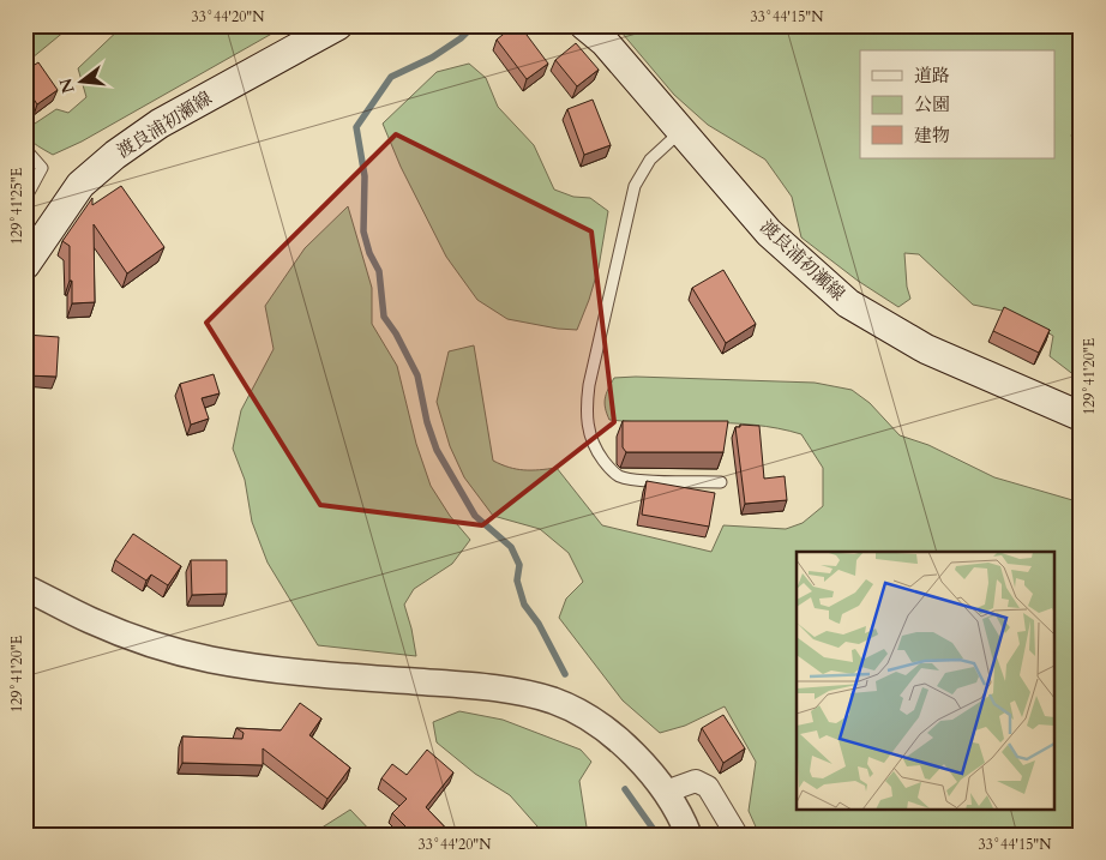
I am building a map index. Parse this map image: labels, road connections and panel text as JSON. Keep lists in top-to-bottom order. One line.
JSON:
{"streets":{"main road":["渡良浦初瀬線"]},"legend":["道路","公園","建物"],"north":"left","coordinates":["33°44'20\"N","33°44'15\"N","129°41'25\"E","129°41'20\"E"]}
